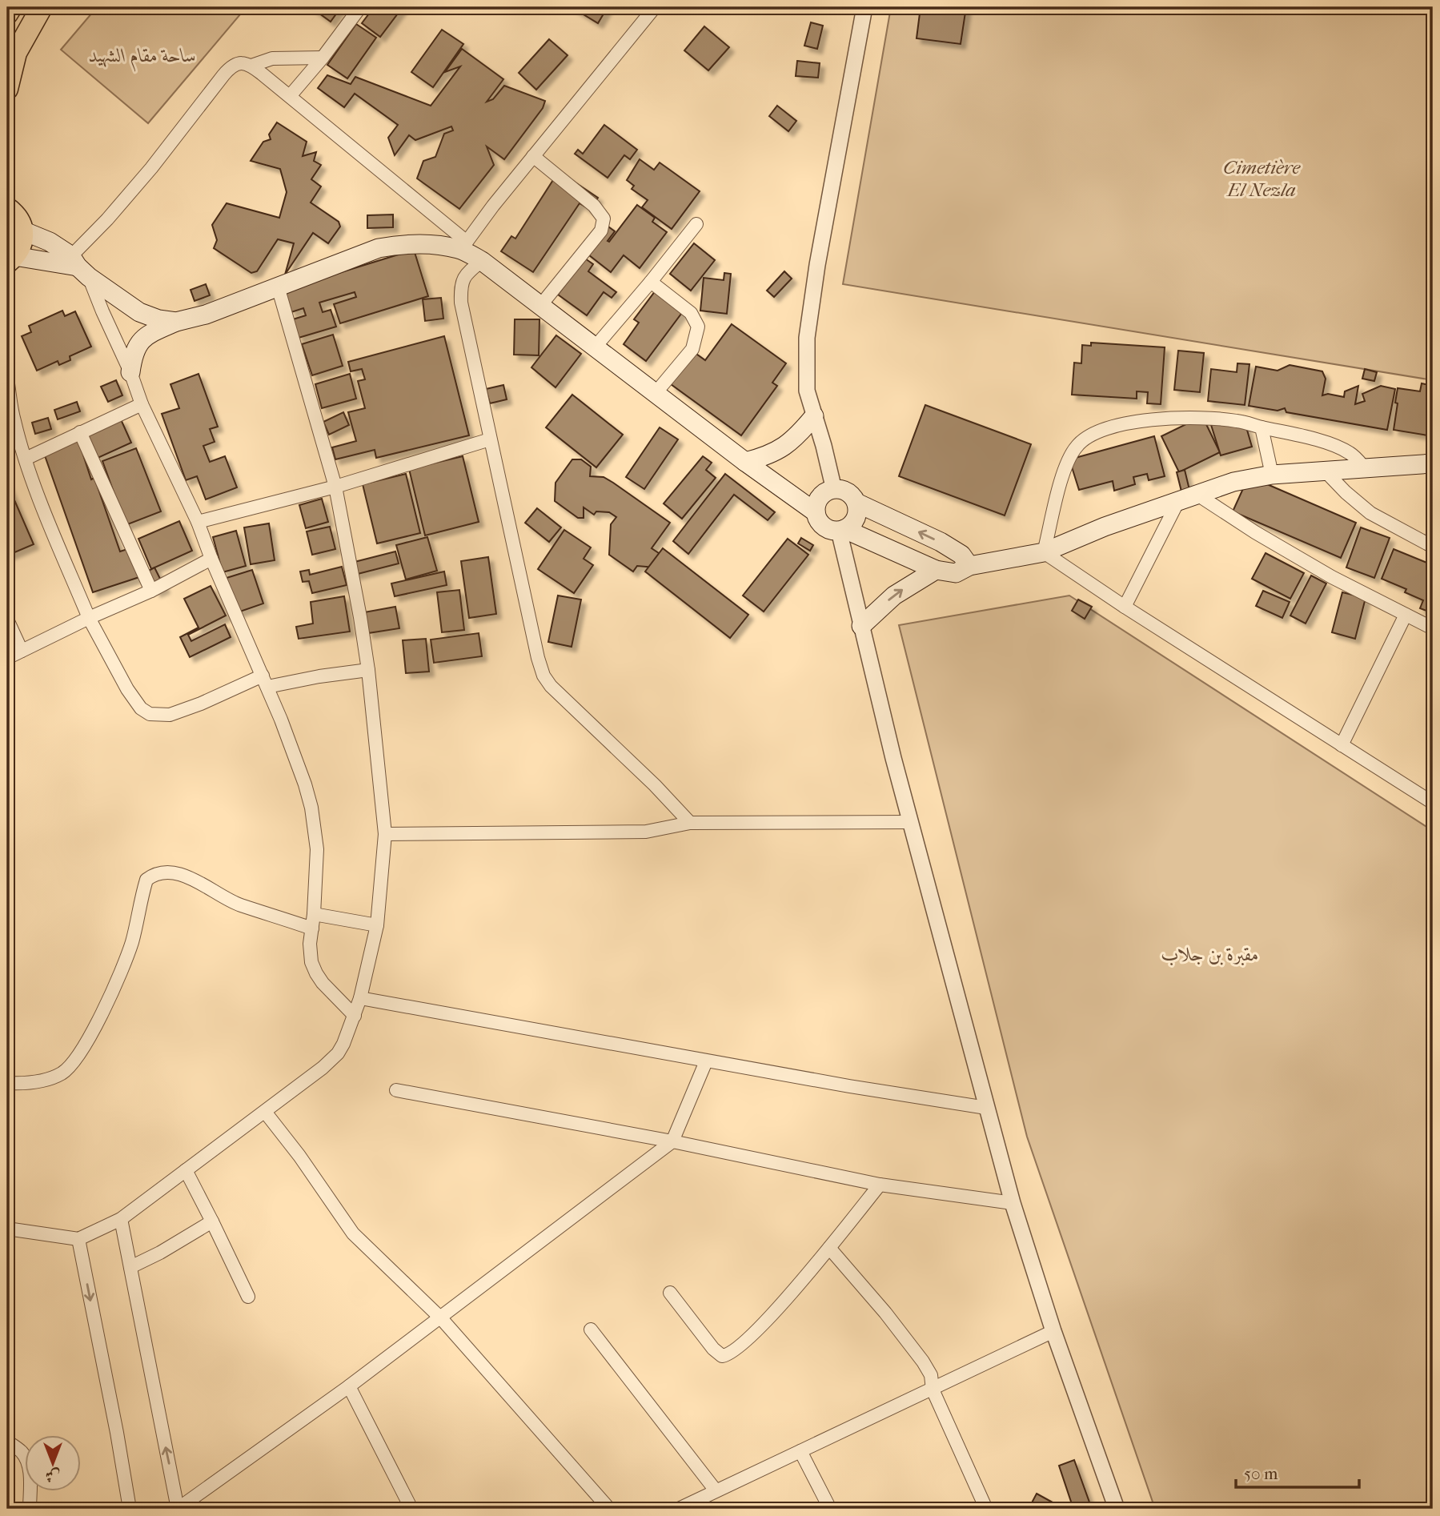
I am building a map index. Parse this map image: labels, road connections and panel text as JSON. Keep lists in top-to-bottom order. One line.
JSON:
{"parks":["ساحة مقام الشهيد","Cimetière El Nezla","مقبرة بن جلاب"],"scale_bar":"50 m","north":"bottom"}
